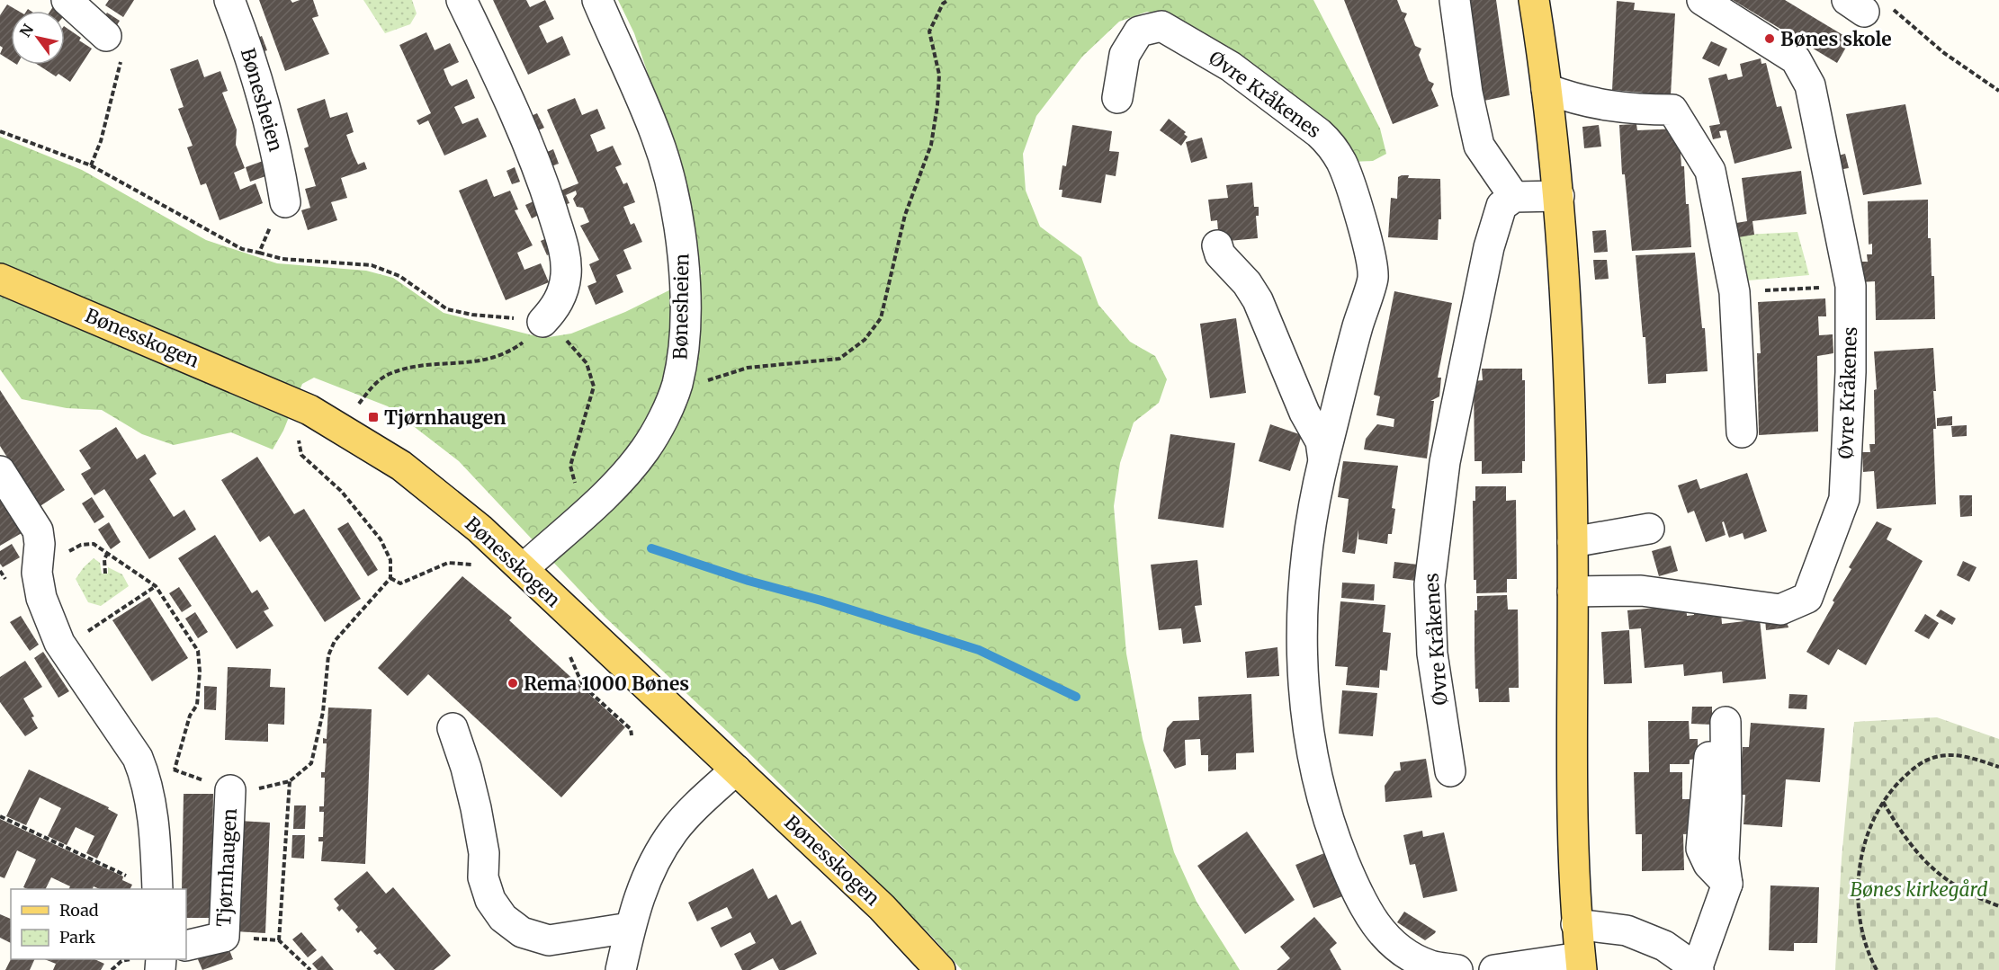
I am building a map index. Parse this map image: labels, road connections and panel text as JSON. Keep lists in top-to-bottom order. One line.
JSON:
{"streets":{"main road":["Bønesskogen"],"street":["Øvre Kråkenes","Bønesheien","Tjørnhaugen"]},"crossings":[["Bønesheien","Bønesskogen"]],"parks":["Bønes kirkegård"],"places":{"other":["Bønes skole","Rema 1000 Bønes"],"transit":["Tjørnhaugen"]},"legend":["Road","Park"],"north":"top left"}
